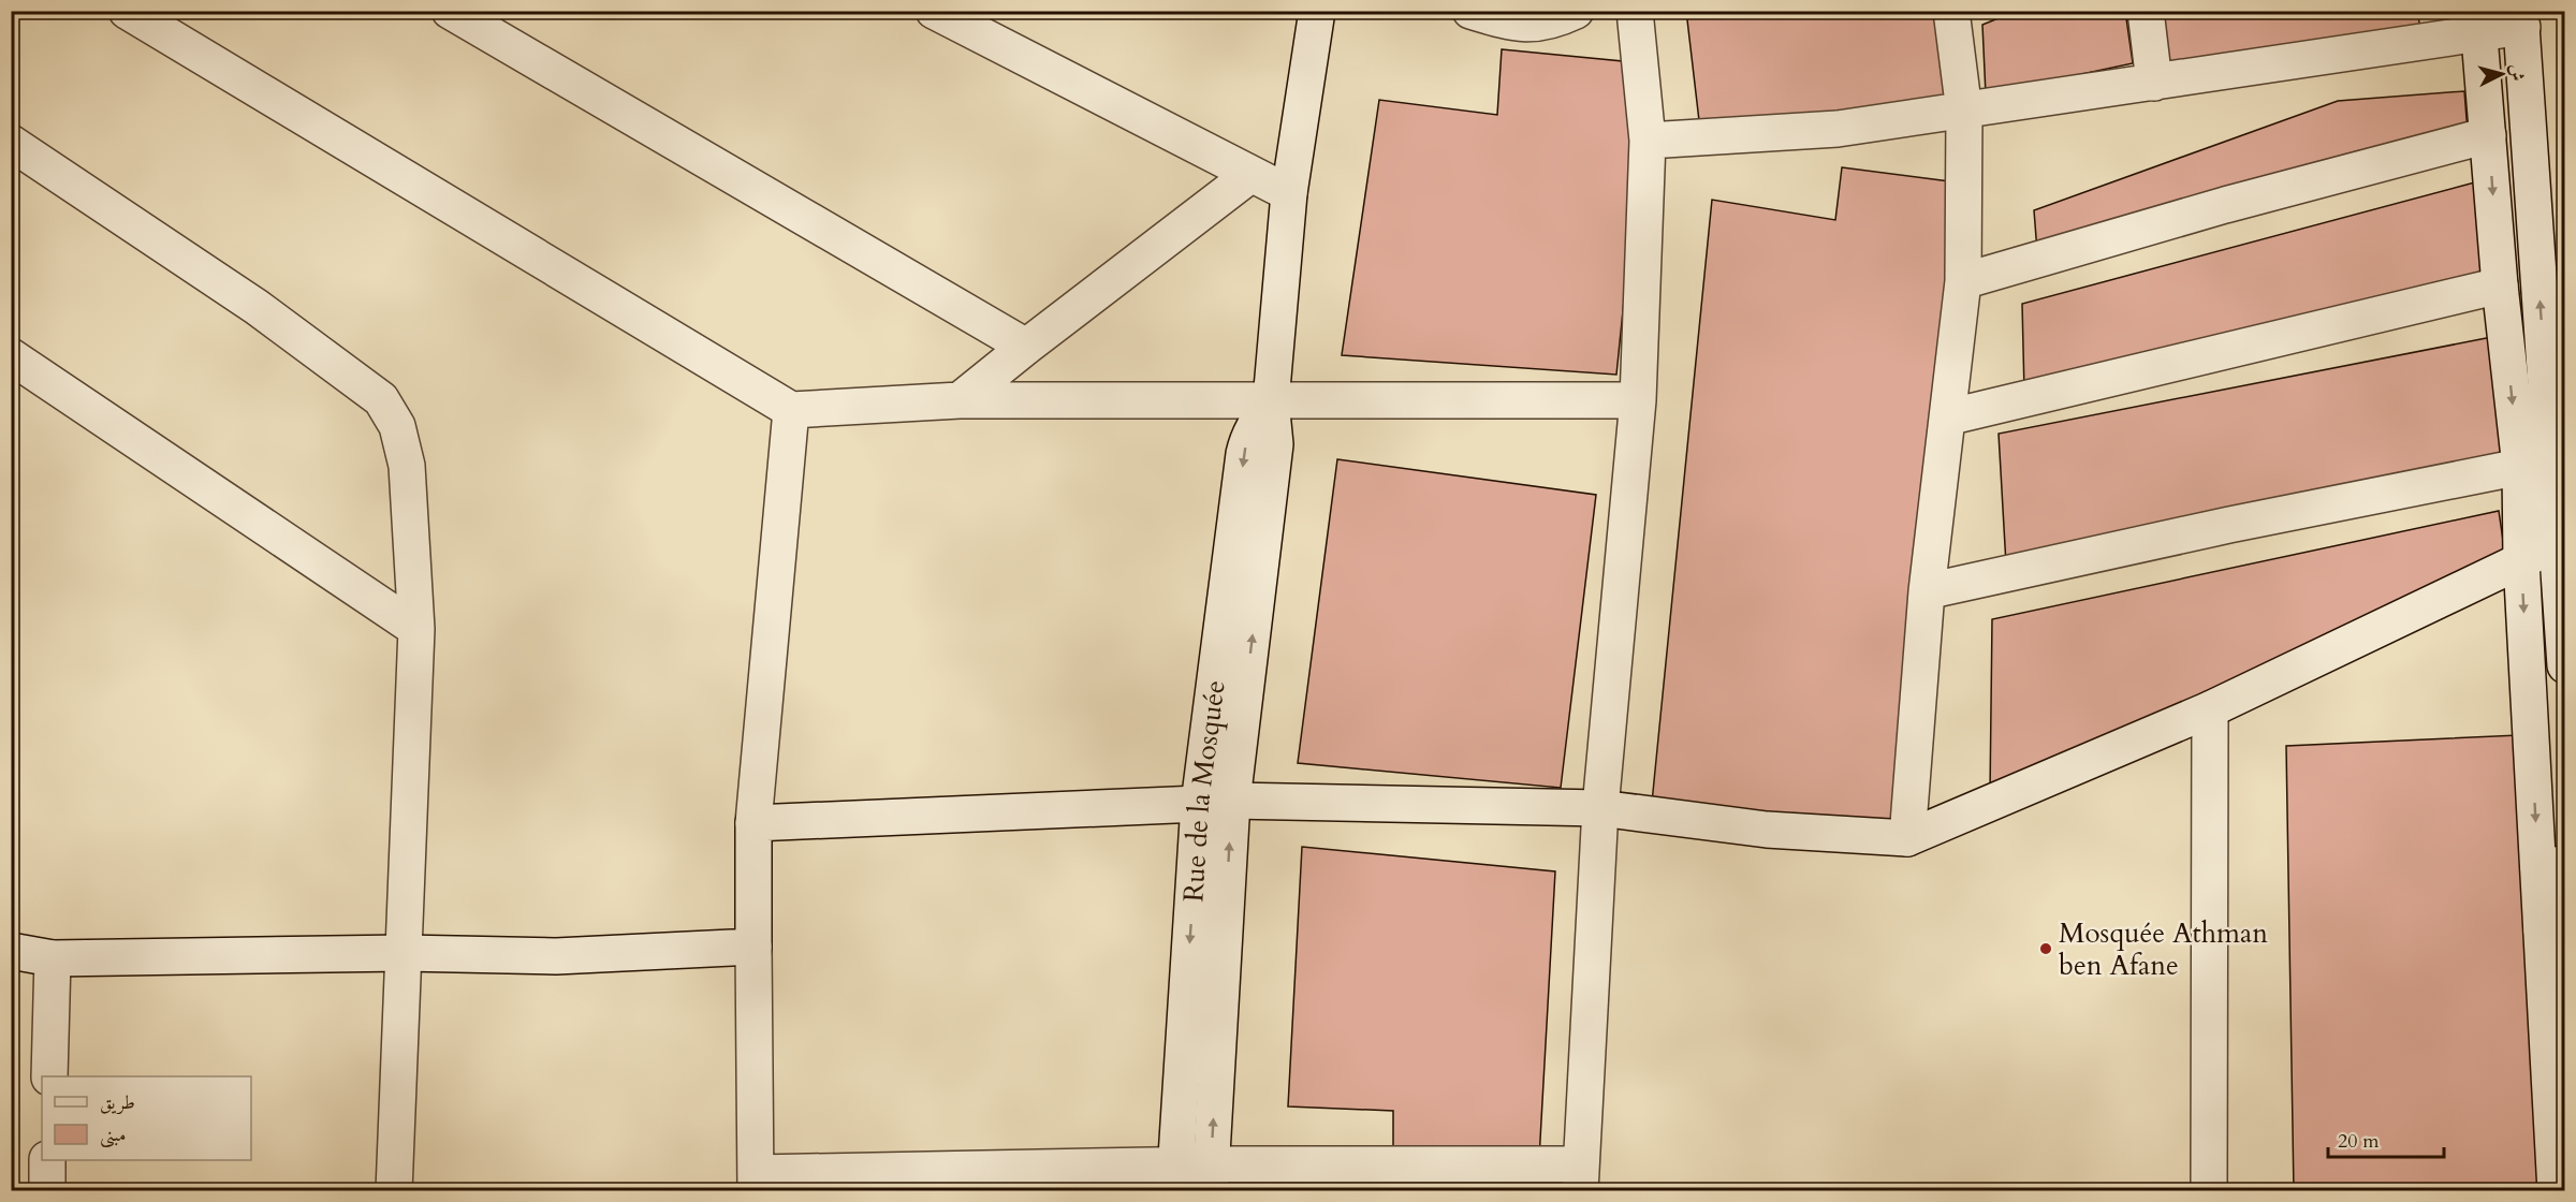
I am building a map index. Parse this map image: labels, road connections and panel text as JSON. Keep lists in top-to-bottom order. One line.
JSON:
{"streets":{"street":["Rue de la Mosquée"]},"places":["Mosquée Athman ben Afane"],"legend":["طريق","مبنى"],"scale_bar":"20 m","north":"right"}
